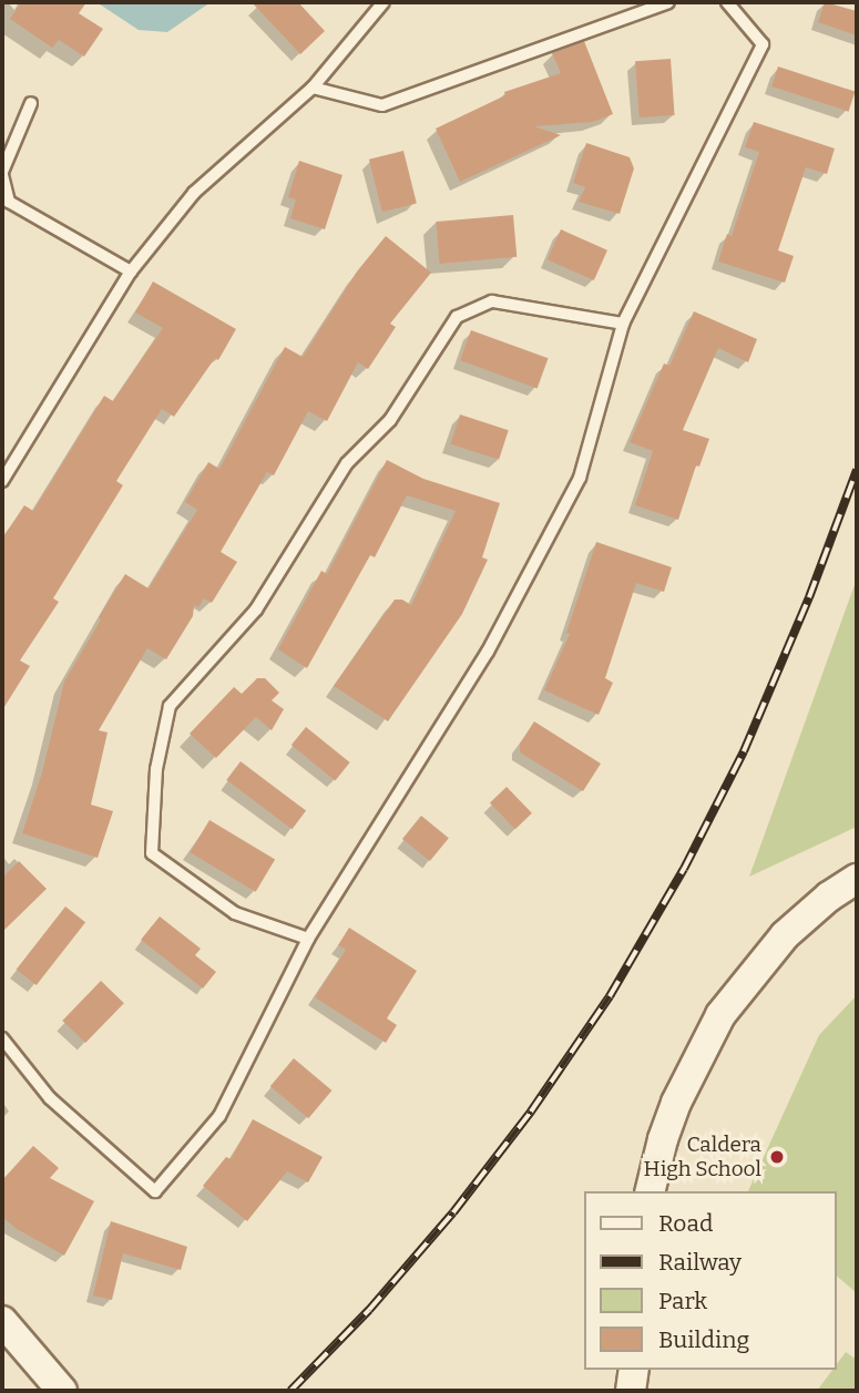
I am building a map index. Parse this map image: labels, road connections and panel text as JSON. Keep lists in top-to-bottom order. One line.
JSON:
{"places":["Caldera High School"],"legend":["Road","Railway","Park","Building"]}
